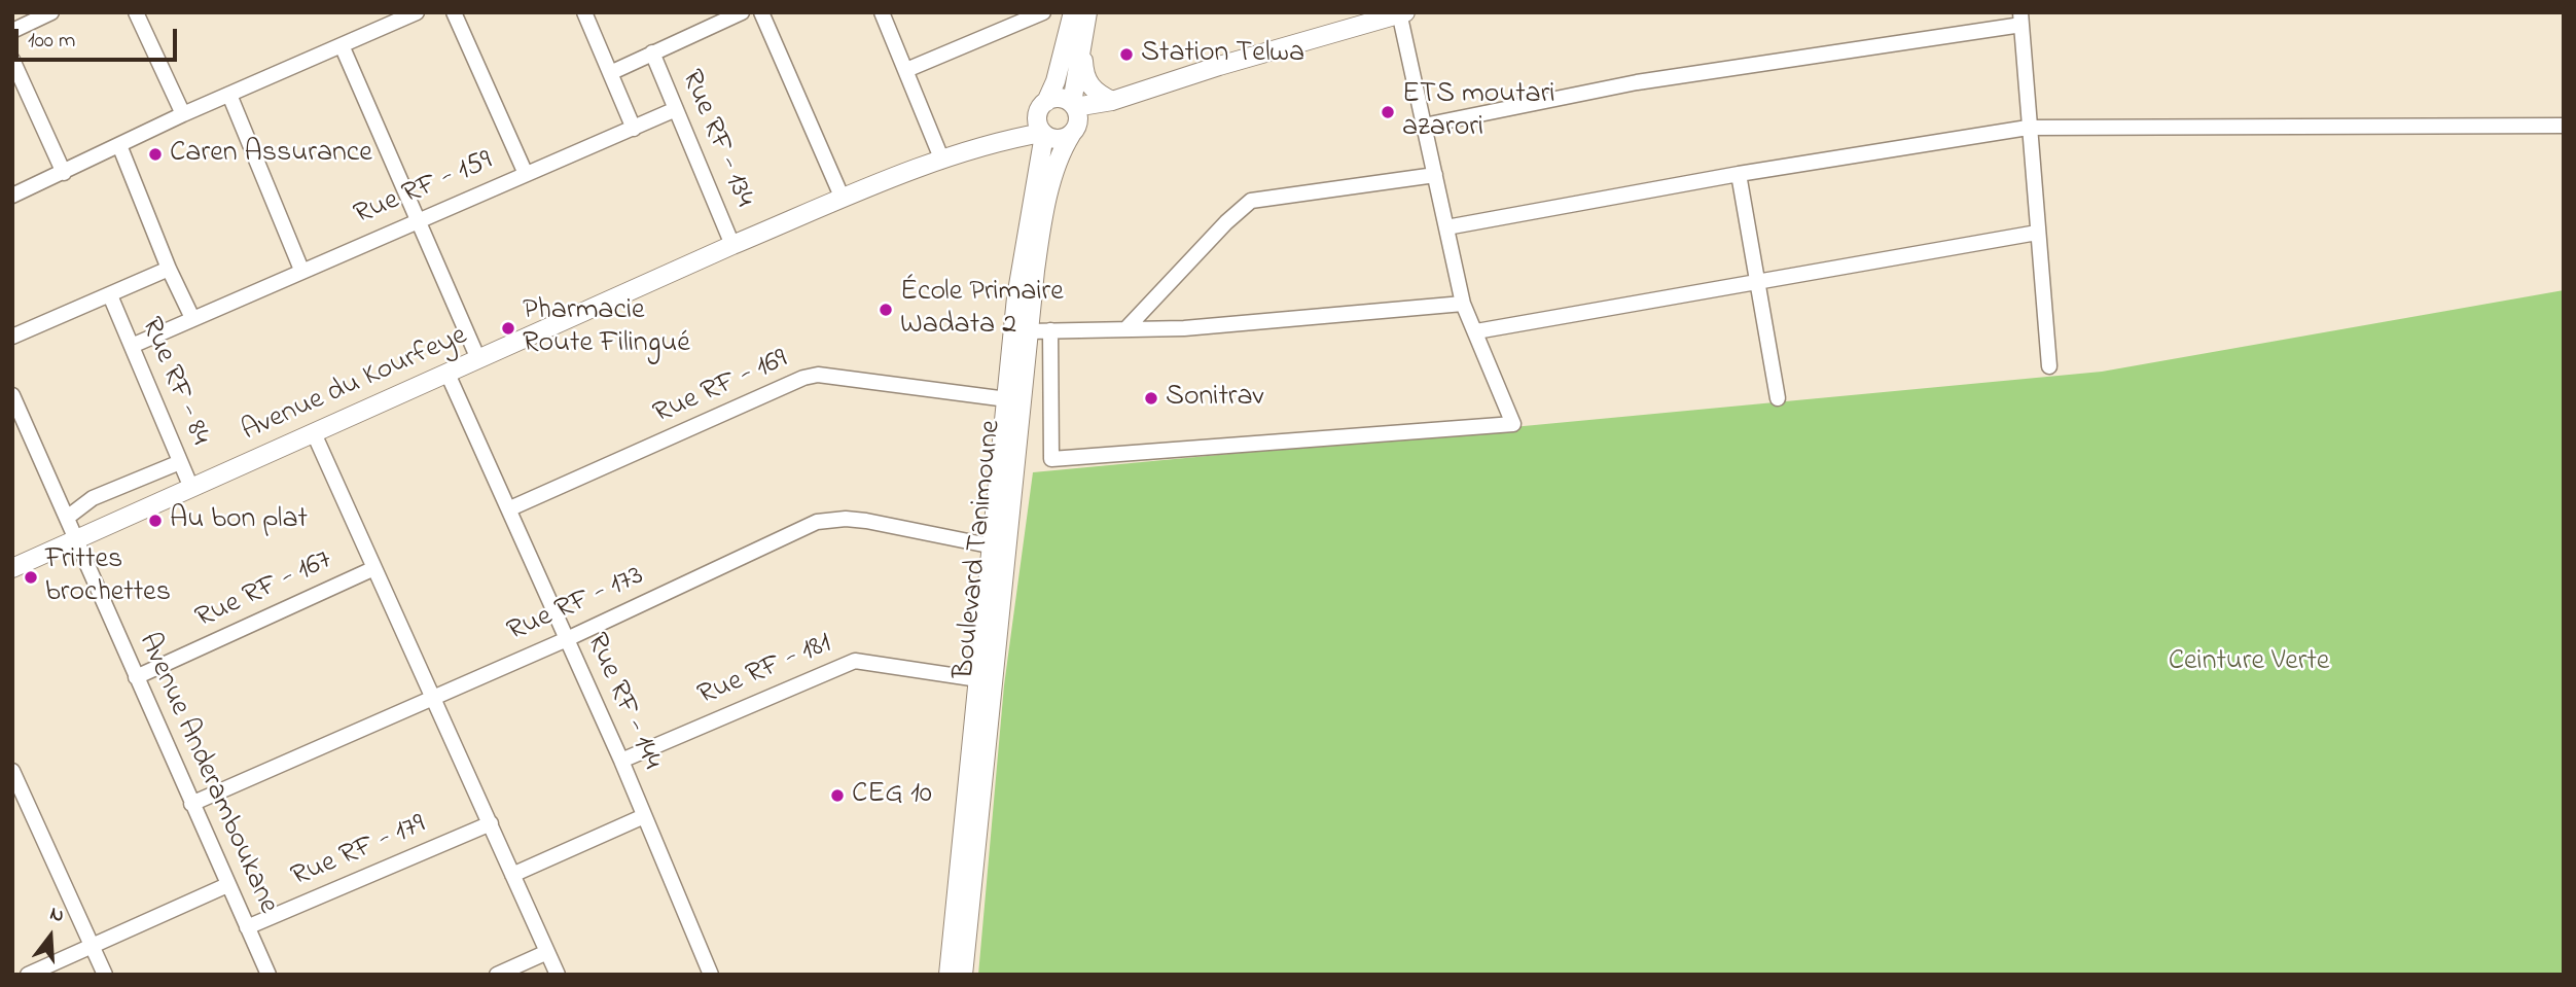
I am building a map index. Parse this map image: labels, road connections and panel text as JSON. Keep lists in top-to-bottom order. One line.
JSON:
{"streets":{"main road":["Avenue du Kourfeye","Boulevard Tanimoune"],"street":["Rue RF - 134","Rue RF - 159","Rue RF - 84","Rue RF - 169","Rue RF - 167","Rue RF - 173","Rue RF - 181","Rue RF - 144","Avenue Anderamboukane","Rue RF - 179"]},"crossings":[["Rue RF - 134","Rue RF - 159"],["Rue RF - 134","Avenue du Kourfeye"],["Rue RF - 159","Rue RF - 84"],["Rue RF - 84","Avenue du Kourfeye"],["Avenue du Kourfeye","Boulevard Tanimoune"],["Avenue du Kourfeye","Rue RF - 144"],["Avenue du Kourfeye","Avenue Anderamboukane"],["Rue RF - 169","Boulevard Tanimoune"],["Rue RF - 169","Rue RF - 144"],["Boulevard Tanimoune","Rue RF - 173"],["Boulevard Tanimoune","Rue RF - 181"],["Rue RF - 167","Avenue Anderamboukane"],["Rue RF - 173","Rue RF - 144"],["Rue RF - 173","Avenue Anderamboukane"],["Rue RF - 181","Rue RF - 144"],["Avenue Anderamboukane","Rue RF - 179"]],"parks":["Ceinture Verte"],"places":["Station Telwa","ETS moutari azarori","Caren Assurance","École Primaire Wadata 2","Pharmacie Route Filingué","Sonitrav","Au bon plat","Frittes brochettes","CEG 10"],"scale_bar":"100 m","north":"top"}
